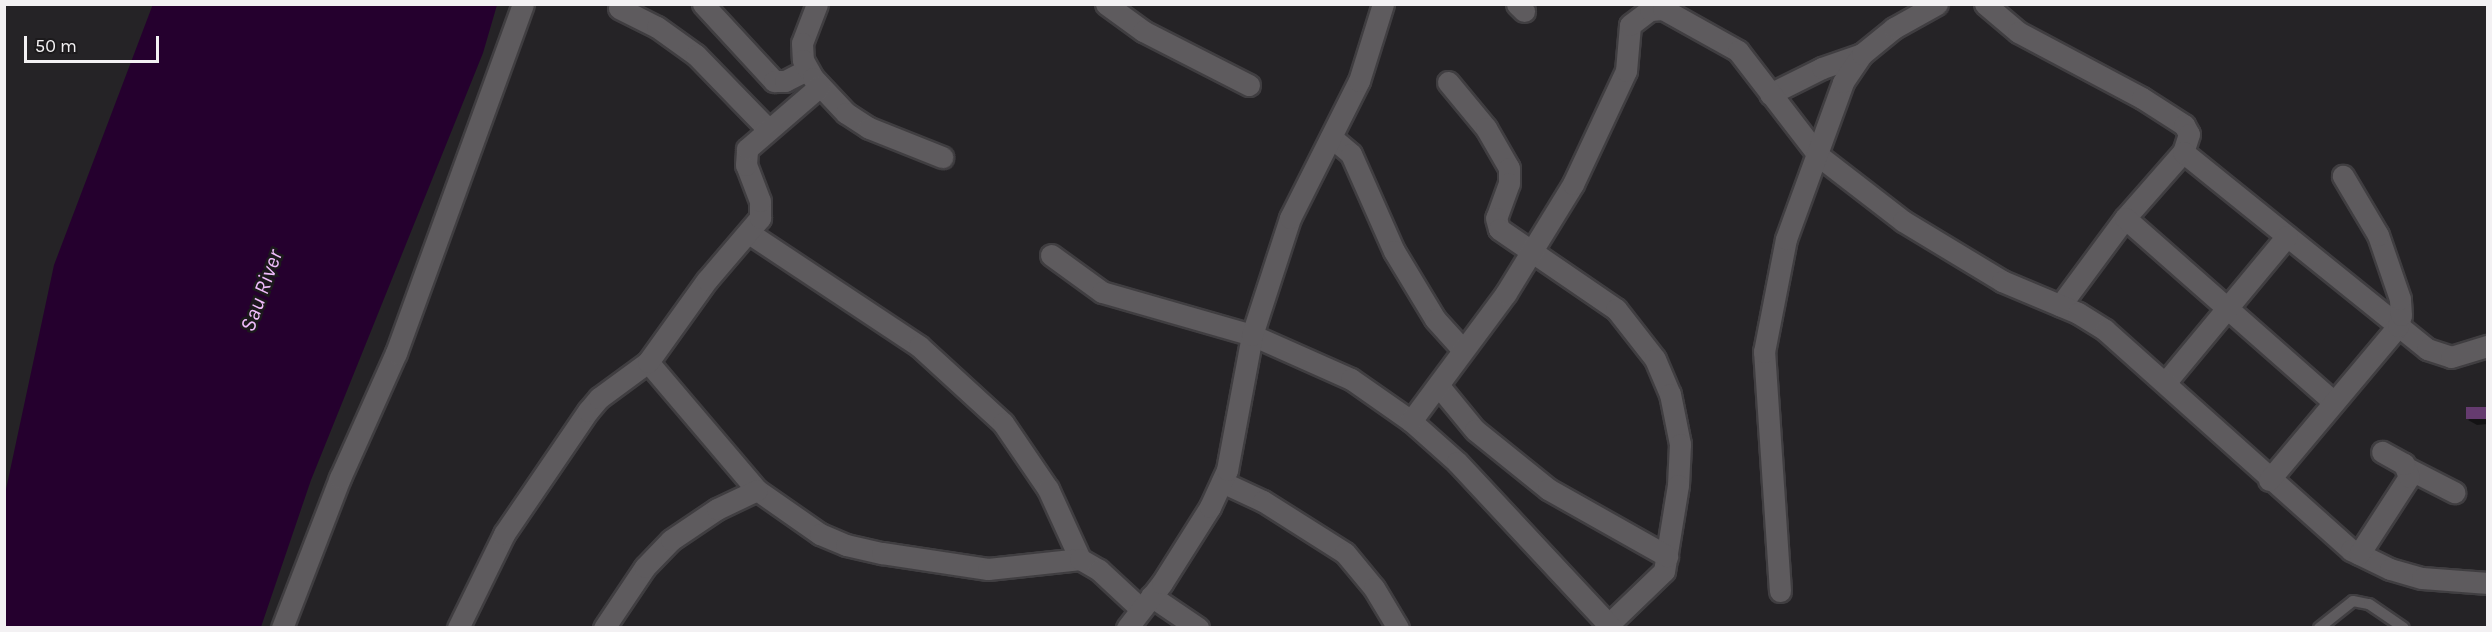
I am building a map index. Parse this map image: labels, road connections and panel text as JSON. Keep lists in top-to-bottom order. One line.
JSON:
{"water":["Sau River"],"scale_bar":"50 m"}
